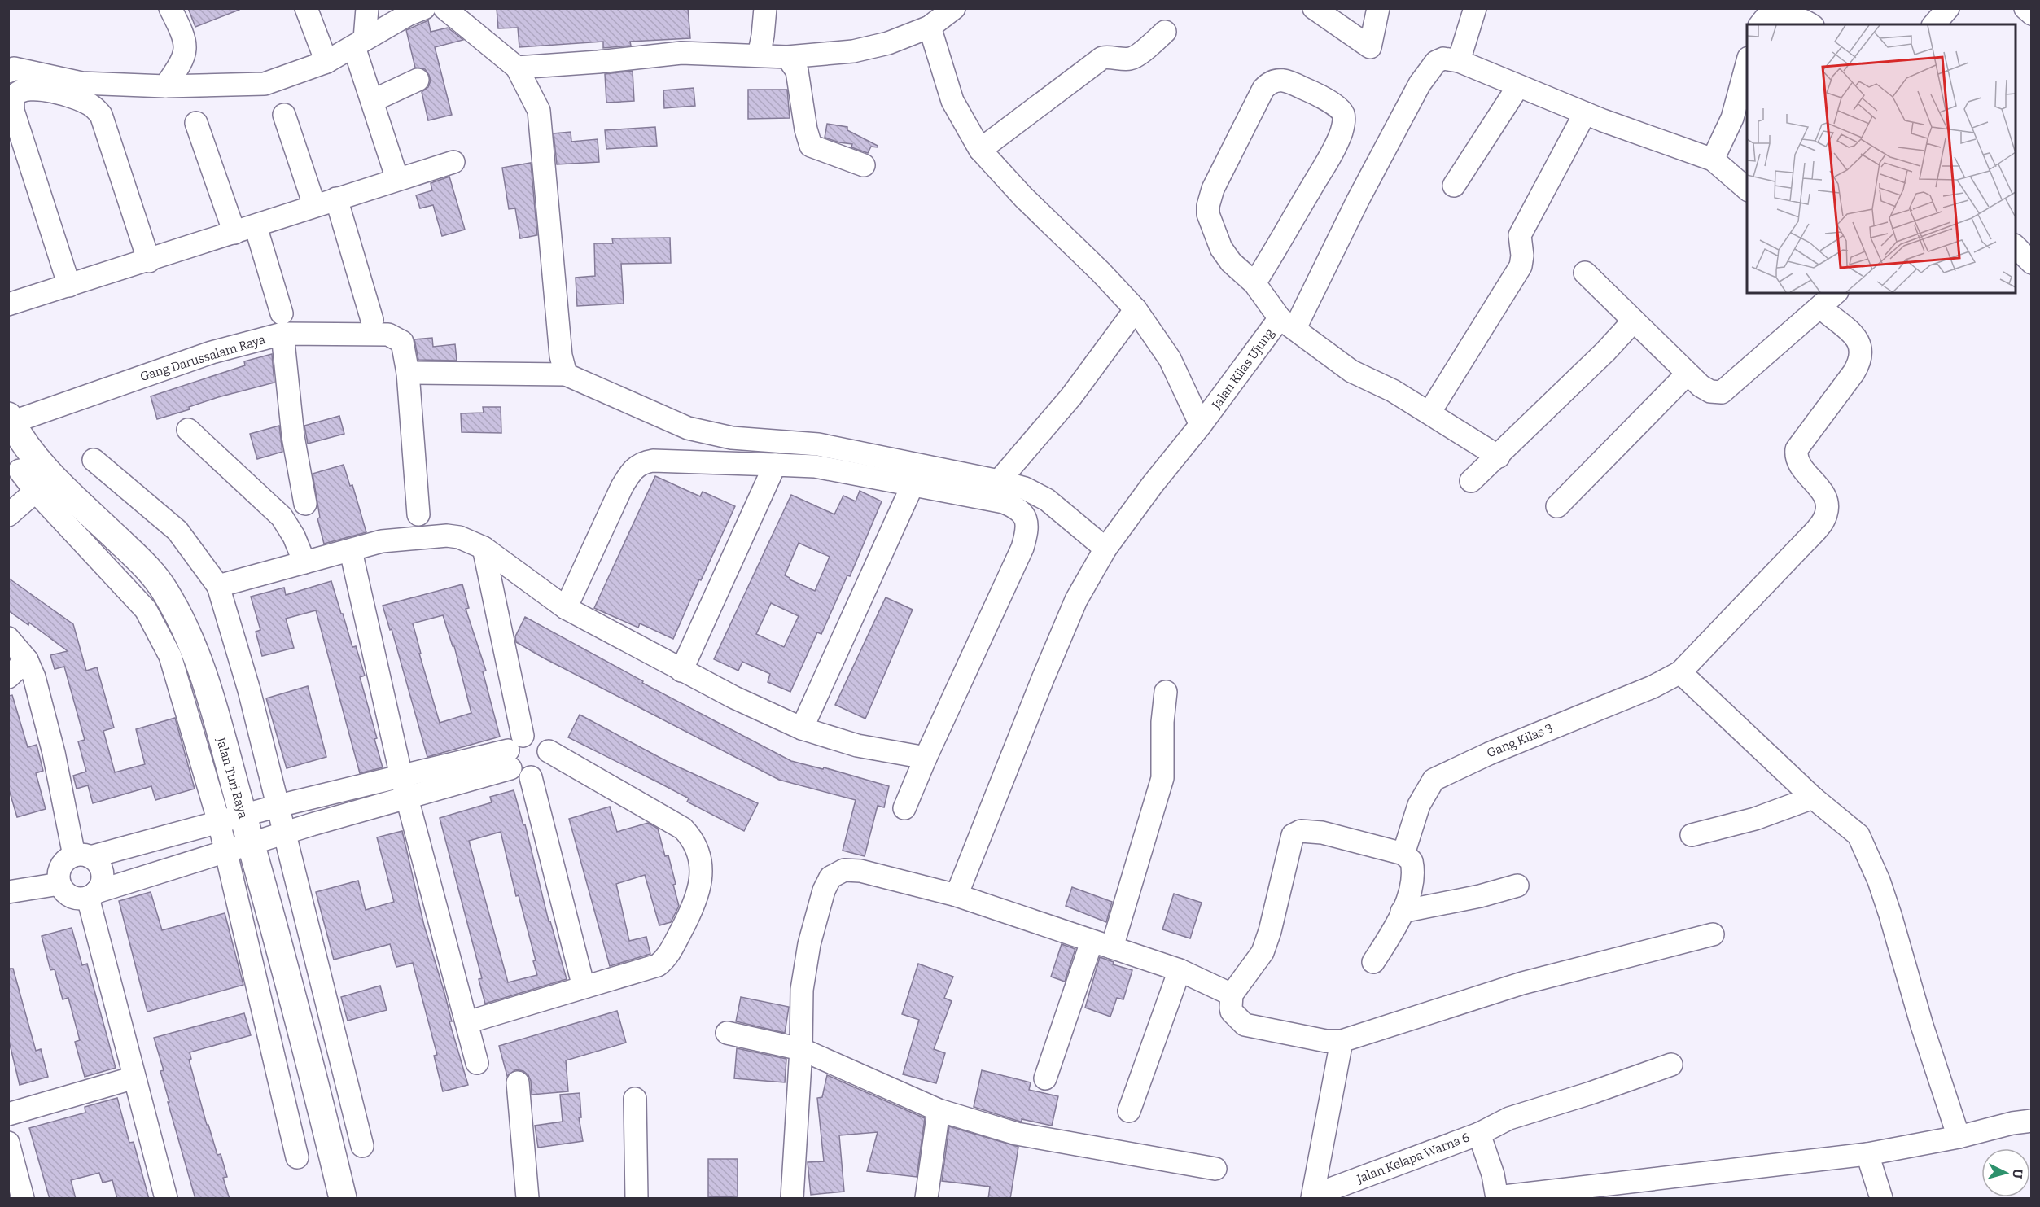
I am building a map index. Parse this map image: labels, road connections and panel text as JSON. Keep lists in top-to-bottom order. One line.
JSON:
{"streets":{"street":["Gang Darussalam Raya","Jalan Kilas Ujung","Gang Kilas 3","Jalan Turi Raya","Jalan Kelapa Warna 6"]},"crossings":[["Gang Darussalam Raya","Jalan Turi Raya"]],"north":"right"}
